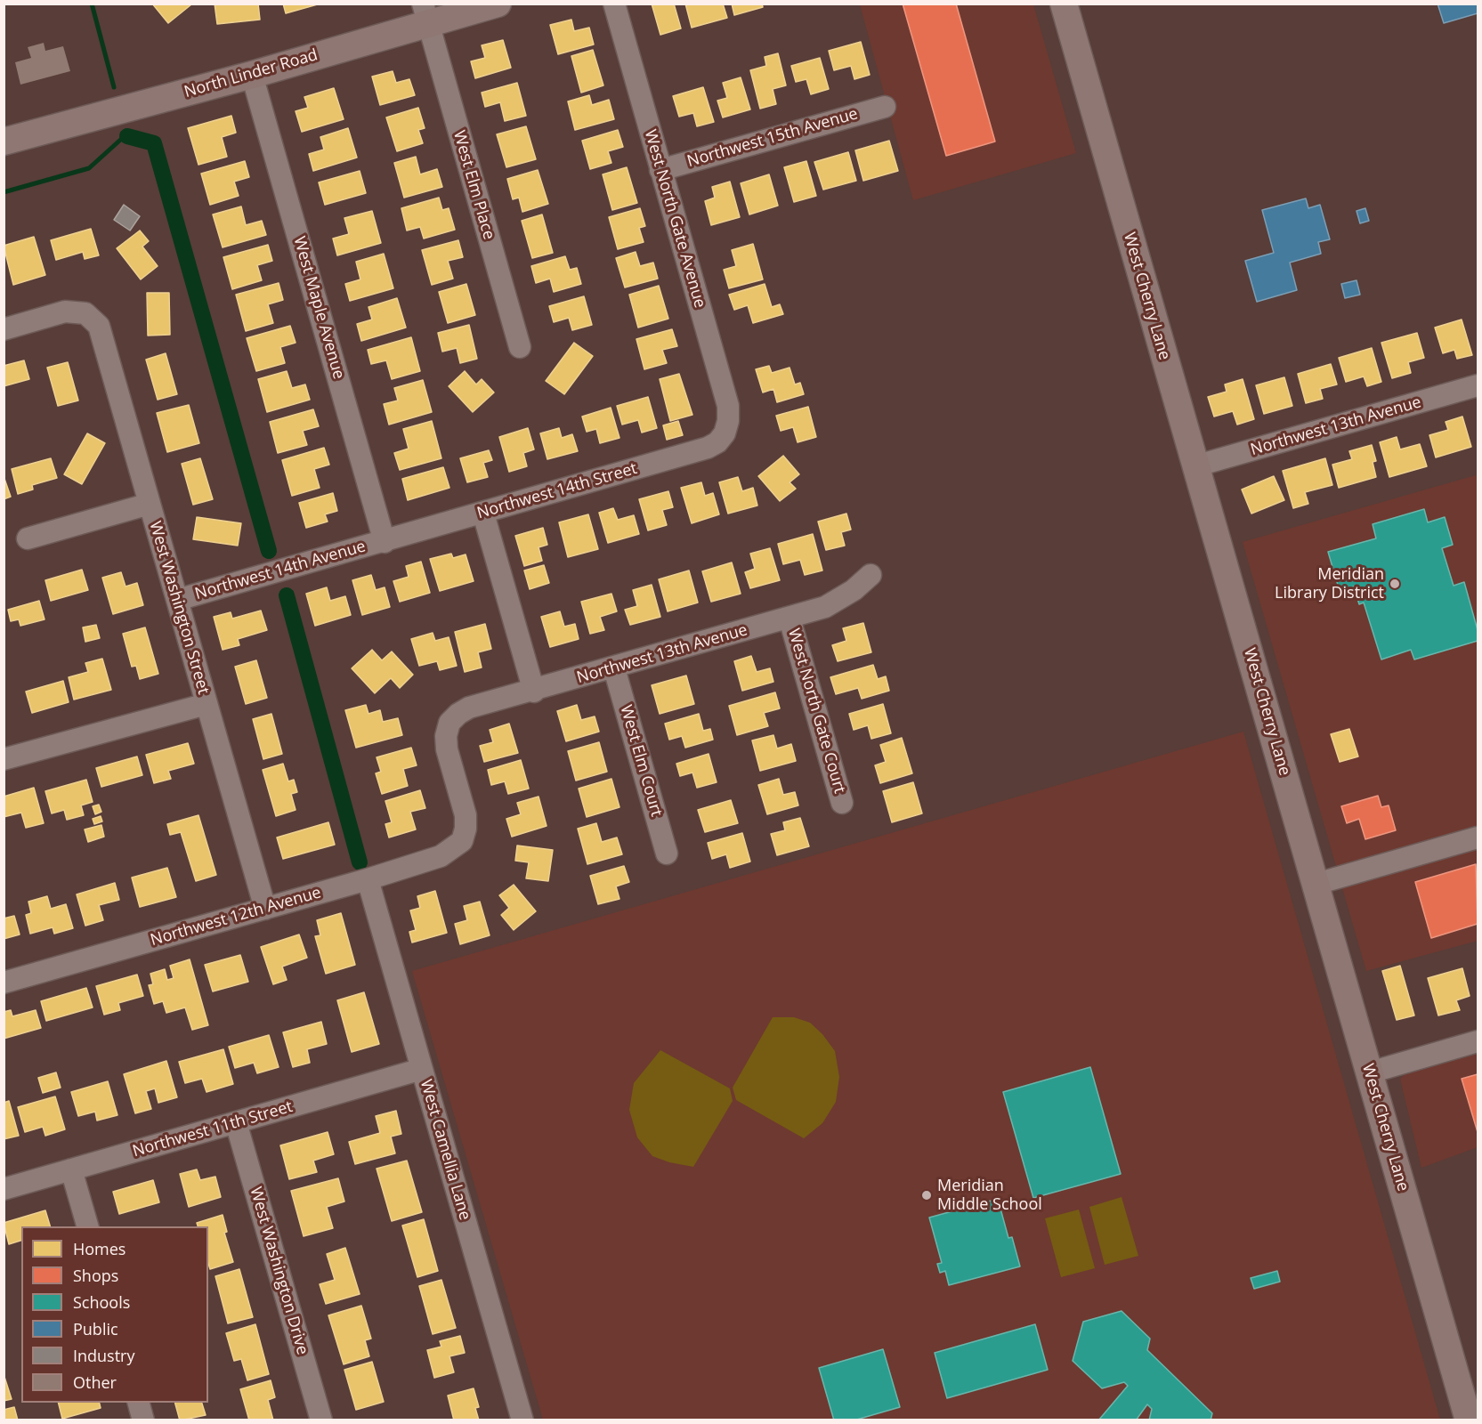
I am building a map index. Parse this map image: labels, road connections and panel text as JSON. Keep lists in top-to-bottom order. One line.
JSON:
{"streets":{"main road":["North Linder Road","West Cherry Lane"],"street":["Northwest 15th Avenue","West Elm Place","West North Gate Avenue","West Maple Avenue","Northwest 13th Avenue","Northwest 14th Street","Northwest 14th Avenue","West Washington Street","West North Gate Court","West Elm Court","Northwest 12th Avenue","Northwest 11th Street","West Camellia Lane","West Washington Drive"]},"crossings":[["North Linder Road","West Elm Place"],["North Linder Road","West Maple Avenue"],["Northwest 15th Avenue","West North Gate Avenue"],["West North Gate Avenue","Northwest 14th Street"],["West Cherry Lane","Northwest 13th Avenue"],["West Maple Avenue","Northwest 14th Street"],["West Maple Avenue","Northwest 14th Avenue"],["Northwest 13th Avenue","West North Gate Court"],["Northwest 13th Avenue","West Elm Court"],["Northwest 13th Avenue","Northwest 12th Avenue"],["Northwest 14th Street","Northwest 14th Avenue"],["Northwest 14th Avenue","West Washington Street"],["West Washington Street","Northwest 12th Avenue"],["Northwest 12th Avenue","West Camellia Lane"],["Northwest 11th Street","West Camellia Lane"],["Northwest 11th Street","West Washington Drive"]],"places":["Meridian Library District","Meridian Middle School"],"legend":["Homes","Shops","Schools","Public","Industry","Other"]}
